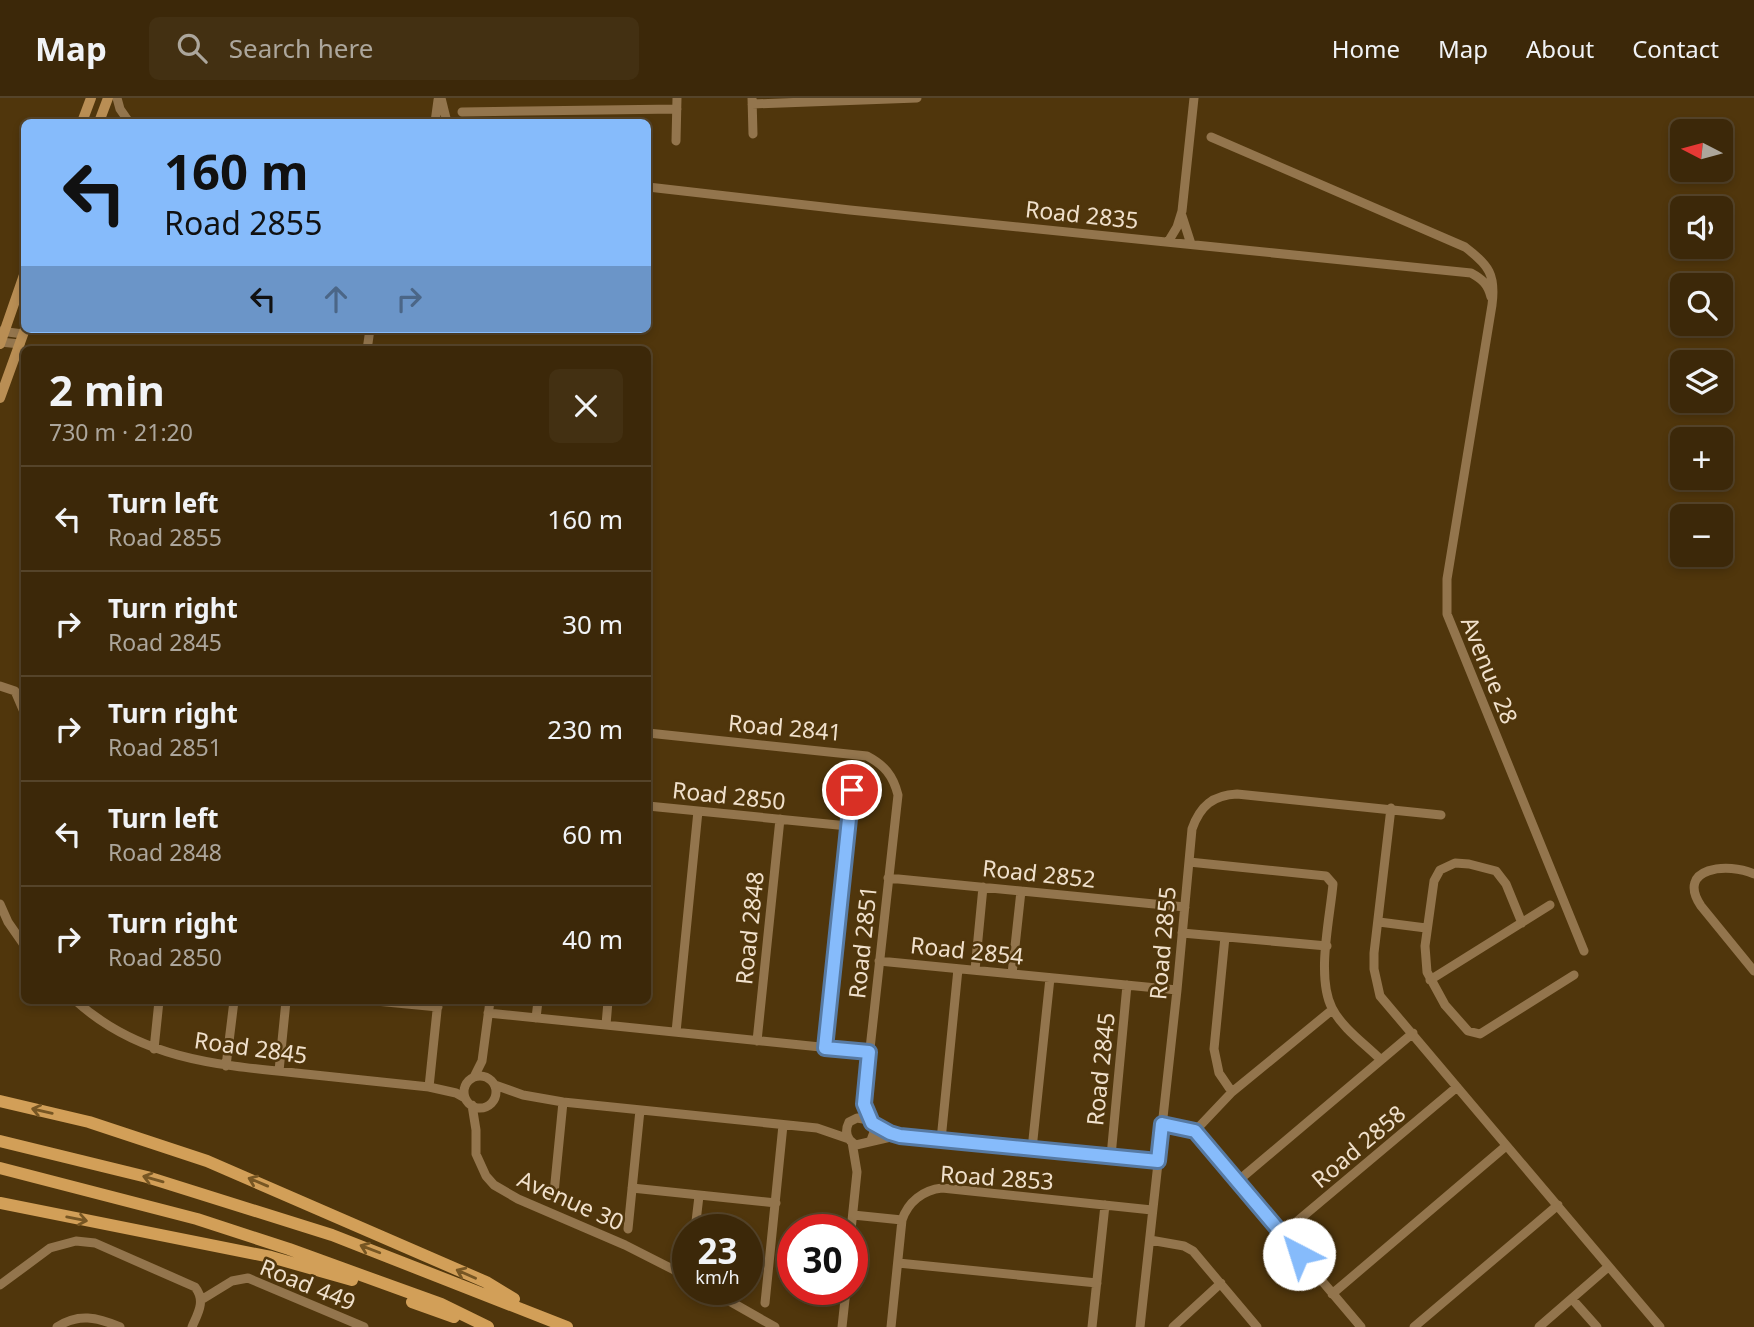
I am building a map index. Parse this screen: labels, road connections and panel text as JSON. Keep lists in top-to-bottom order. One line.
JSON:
{"streets":{"street":["Road 2835","Avenue 28","Road 2841","Road 2850","Road 2852","Road 2848","Road 2851","Road 2855","Road 2854","Road 2845","Road 2858","Road 2853","Avenue 30","Road 449"]},"crossings":[["Road 2835","Avenue 28"],["Road 2841","Road 2851"],["Road 2850","Road 2848"],["Road 2852","Road 2851"],["Road 2852","Road 2855"],["Road 2851","Road 2854"],["Road 2851","Road 2845"],["Road 2855","Road 2854"],["Road 2855","Road 2845"],["Road 2855","Road 2853"],["Road 2854","Road 2845"],["Road 2845","Avenue 30"]],"north":"left","page":{"header":"Map","search":"Search here","nav":["Home","Map","About","Contact"],"map_buttons":["+","−"],"turn":["160 m","Road 2855"],"heading":["2 min","730 m · 21:20"],"list":[{"name":"Turn left","note":"Road 2855","value":"160 m"},{"name":"Turn right","note":"Road 2845","value":"30 m"},{"name":"Turn right","note":"Road 2851","value":"230 m"},{"name":"Turn left","note":"Road 2848","value":"60 m"},{"name":"Turn right","note":"Road 2850","value":"40 m"}],"speed":"23 km/h","limit":"30"}}
